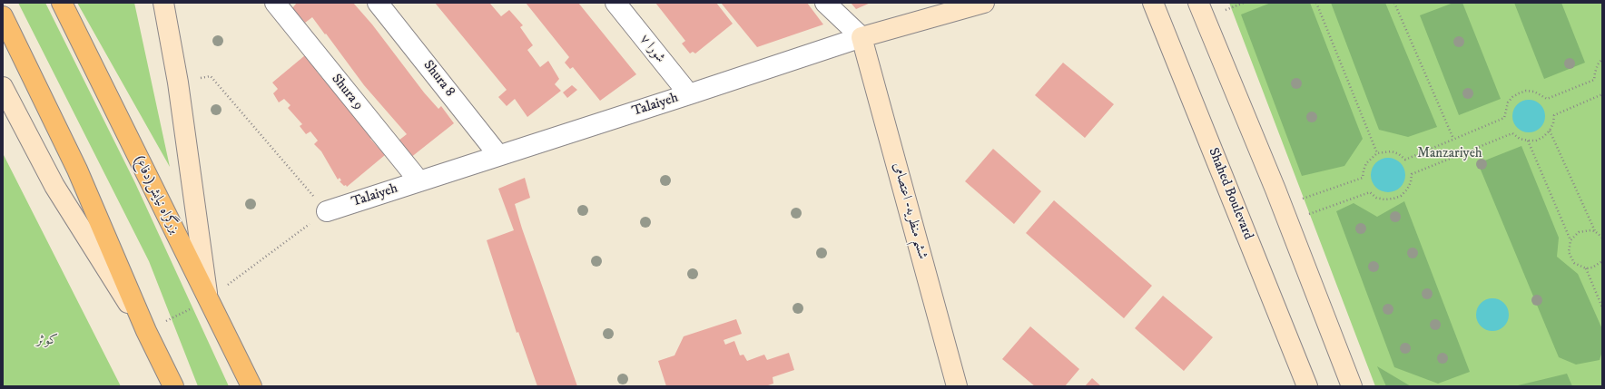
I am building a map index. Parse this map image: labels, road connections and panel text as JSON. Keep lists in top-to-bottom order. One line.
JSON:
{"streets":{"highway":["بزرگراه نیایش(دفاع)"],"main road":["Talaiyeh","Shahed Boulevard","ششم منظریه- اعتصامی"],"street":["شورا ۷","Shura 8","Shura 9"]},"crossings":[["شورا ۷","Talaiyeh"],["Shura 8","Talaiyeh"],["Shura 9","Talaiyeh"],["Talaiyeh","ششم منظریه- اعتصامی"]],"parks":["Manzariyeh","کوثر"]}
